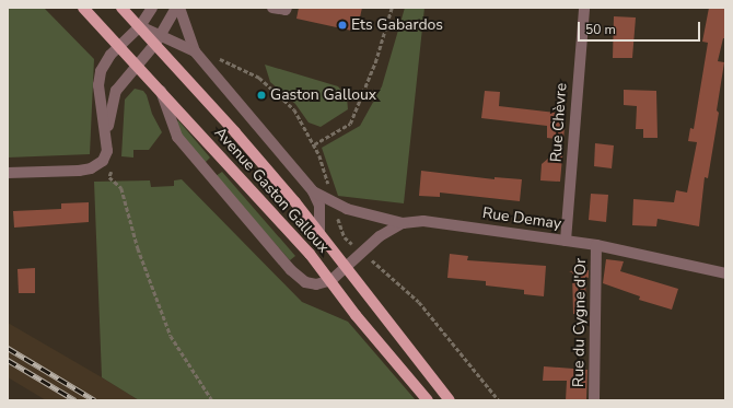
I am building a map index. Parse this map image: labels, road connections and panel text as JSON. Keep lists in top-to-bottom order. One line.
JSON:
{"streets":{"main road":["Avenue Gaston Galloux"],"street":["Rue Chèvre","Rue Demay","Rue du Cygne d'Or"]},"crossings":[["Rue Chèvre","Rue Demay"],["Avenue Gaston Galloux","Rue Demay"],["Rue Demay","Rue du Cygne d'Or"]],"places":["Ets Gabardos","Gaston Galloux"],"scale_bar":"50 m"}
